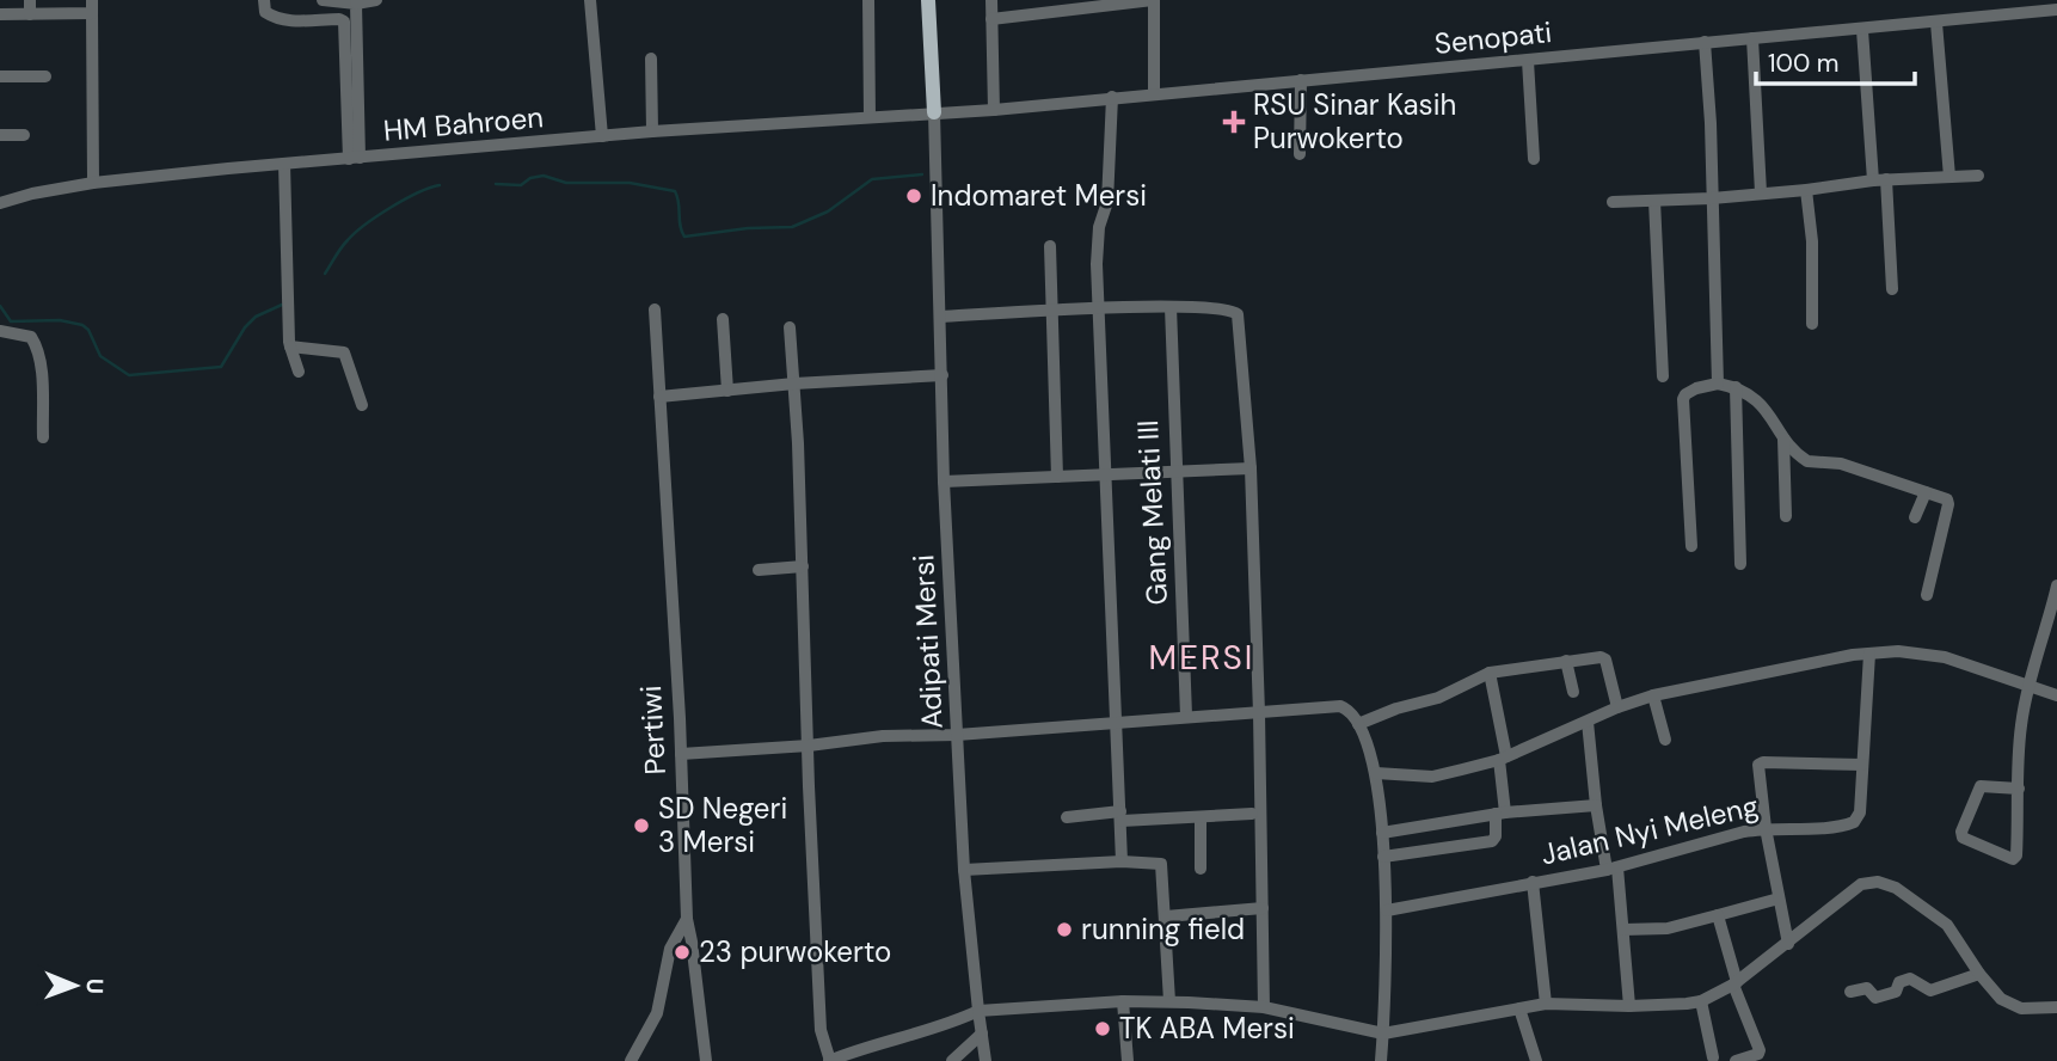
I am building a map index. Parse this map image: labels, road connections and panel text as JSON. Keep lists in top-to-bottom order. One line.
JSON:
{"streets":{"street":["Senopati","HM Bahroen","Gang Melati III","Adipati Mersi","Pertiwi","Jalan Nyi Meleng"]},"crossings":[["Senopati","HM Bahroen"],["Senopati","Adipati Mersi"],["HM Bahroen","Adipati Mersi"]],"districts":["MERSI"],"places":{"health":["RSU Sinar Kasih Purwokerto"],"other":["Indomaret Mersi","SD Negeri 3 Mersi","running field","23 purwokerto","TK ABA Mersi"]},"scale_bar":"100 m","north":"right"}
